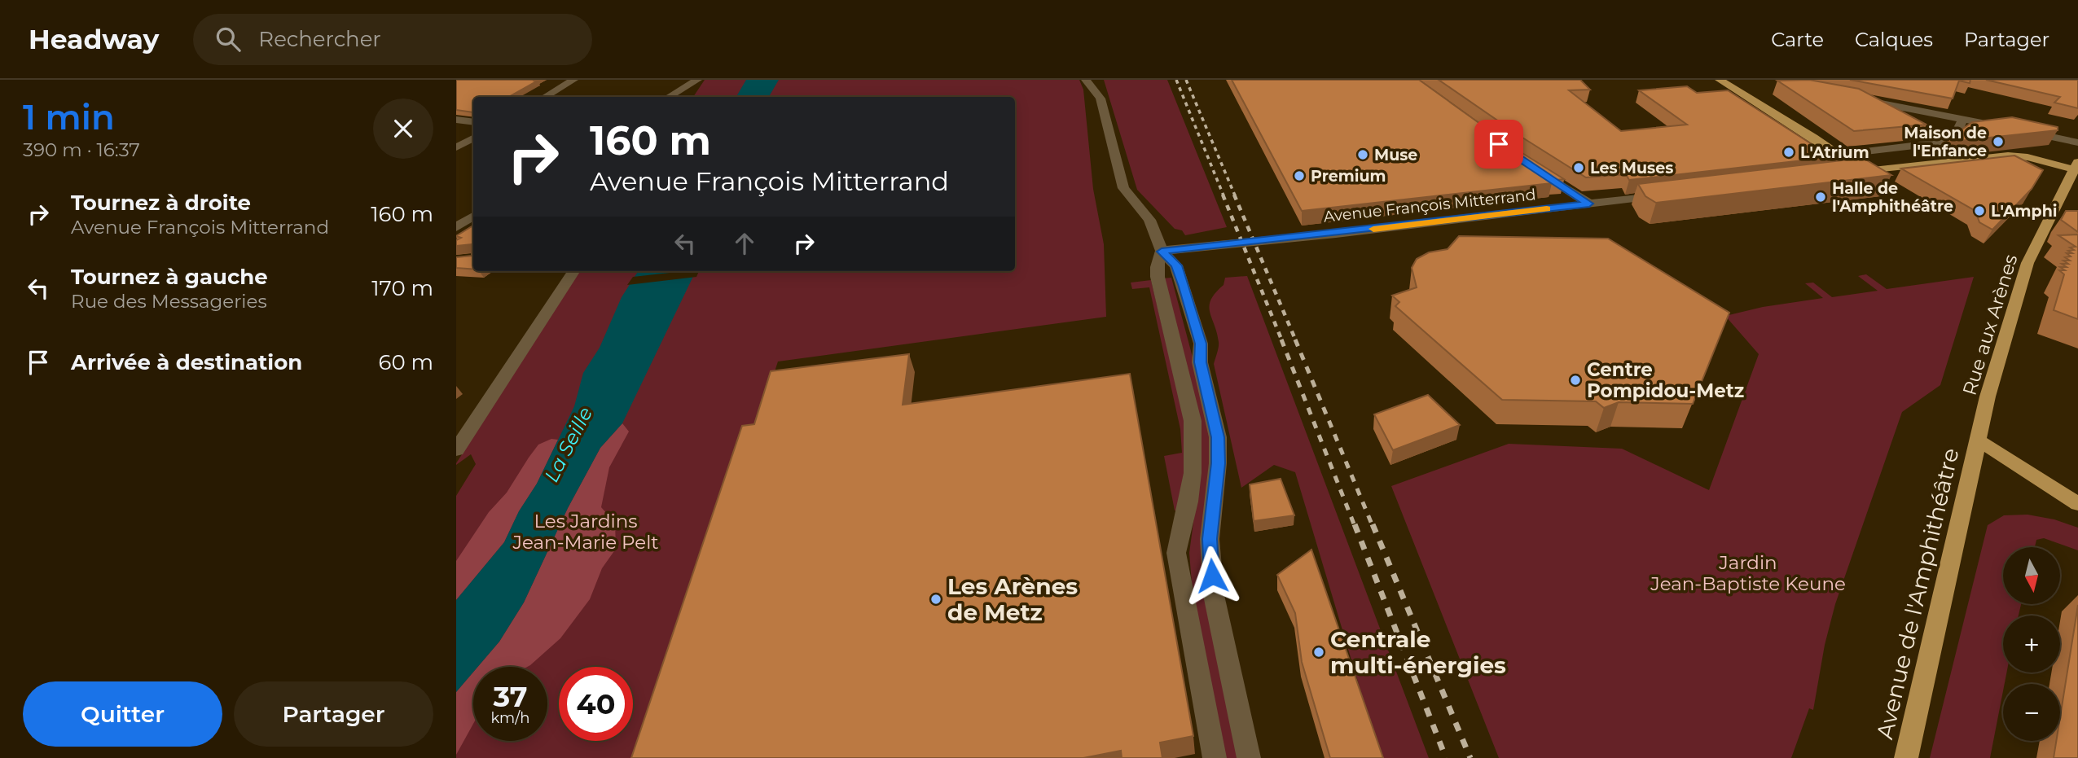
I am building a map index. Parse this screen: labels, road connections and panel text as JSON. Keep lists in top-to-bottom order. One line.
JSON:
{"streets":{"main road":["Rue aux Arènes","Avenue de l'Amphithéâtre"],"street":["Avenue François Mitterrand"]},"crossings":[["Rue aux Arènes","Avenue de l'Amphithéâtre"]],"water":["La Seille"],"parks":["Les Jardins Jean-Marie Pelt","Jardin Jean-Baptiste Keune"],"places":["Maison de l'Enfance","L'Atrium","Muse","Les Muses","Premium","Halle de l'Amphithéâtre","L'Amphi","Centre Pompidou-Metz","Les Arènes de Metz","Centrale multi-énergies"],"north":"bottom","page":{"header":"Headway","search":"Rechercher","nav":["Carte","Calques","Partager"],"heading":["1 min","390 m · 16:37"],"turn":["160 m","Avenue François Mitterrand"],"list":[{"name":"Tournez à droite","note":"Avenue François Mitterrand","value":"160 m"},{"name":"Tournez à gauche","note":"Rue des Messageries","value":"170 m"},{"name":"Arrivée à destination","value":"60 m"}],"map_buttons":["+","−"],"speed":"37 km/h","limit":"40","buttons":["Quitter","Partager"]}}
